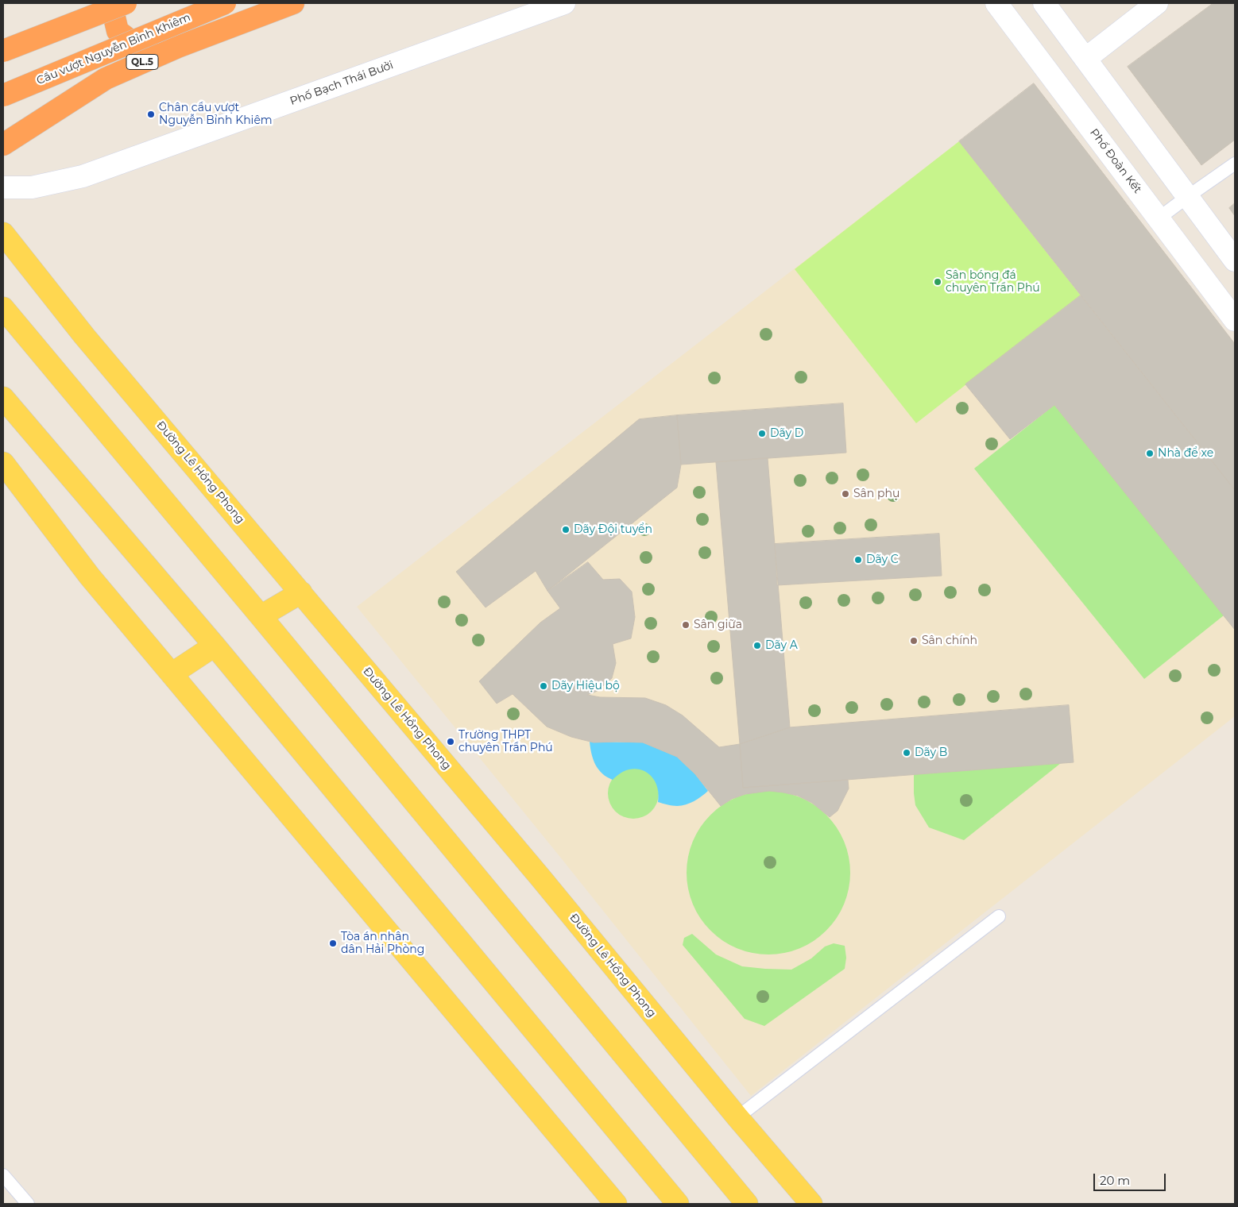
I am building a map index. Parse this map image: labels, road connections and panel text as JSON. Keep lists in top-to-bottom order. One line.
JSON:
{"streets":{"highway":["Cầu vượt Nguyễn Bỉnh Khiêm","QL.5"],"main road":["Đường Lê Hồng Phong"],"street":["Phố Bạch Thái Bưởi","Phố Đoàn Kết"]},"places":["Chân cầu vượt Nguyễn Bỉnh Khiêm","Sân bóng đá chuyên Trần Phú","Dãy D","Nhà để xe","Sân phụ","Dãy Đội tuyển","Dãy C","Sân giữa","Sân chính","Dãy A","Dãy Hiệu bộ","Trường THPT chuyên Trần Phú","Dãy B","Tòa án nhân dân Hải Phòng"],"scale_bar":"20 m"}
